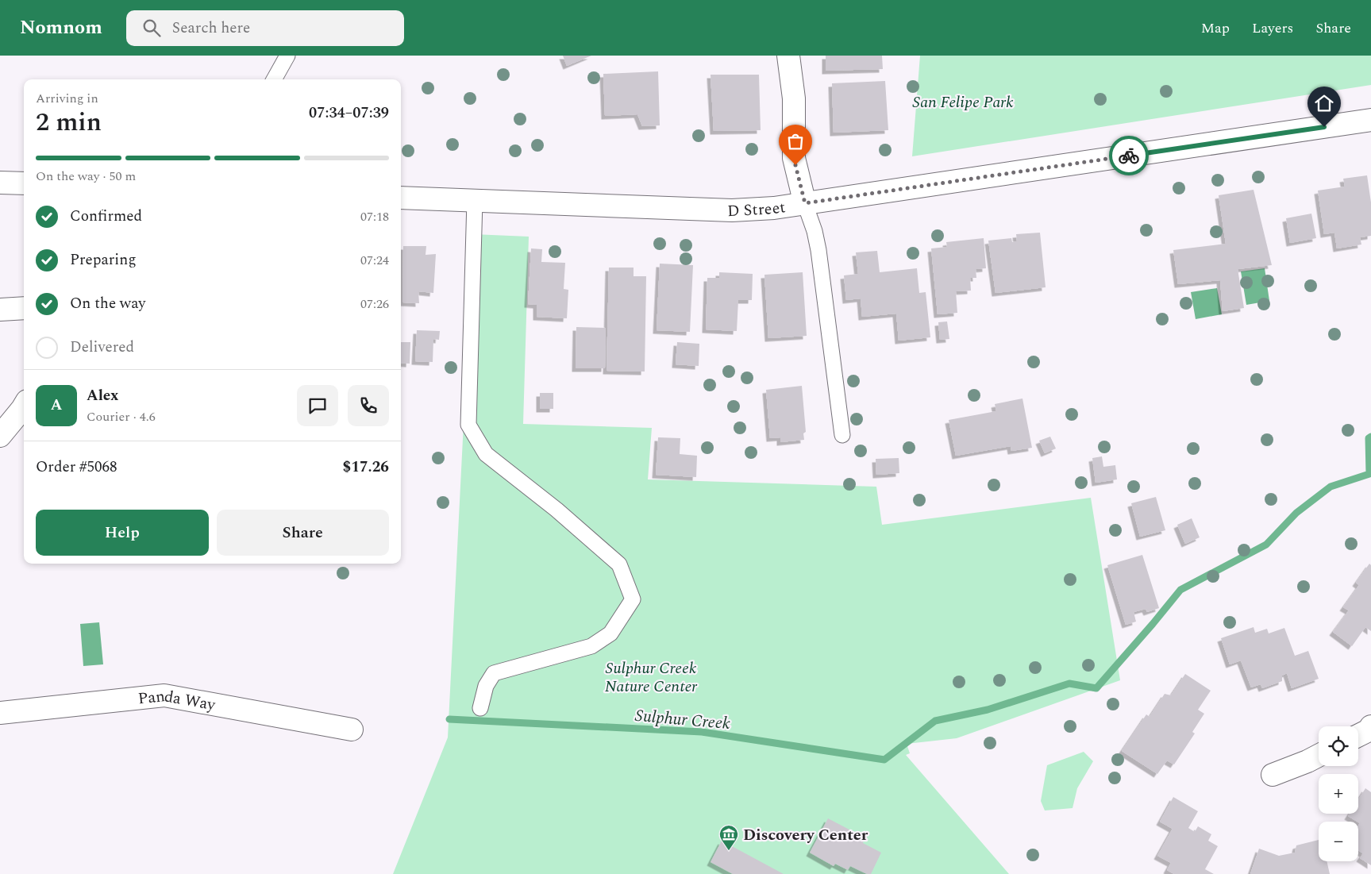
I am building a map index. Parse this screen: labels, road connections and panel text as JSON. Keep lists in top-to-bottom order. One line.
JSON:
{"streets":{"main road":["D Street","Panda Way"]},"water":["Sulphur Creek"],"parks":["San Felipe Park","Sulphur Creek Nature Center"],"places":{"museum":["Discovery Center"]},"page":{"header":"Nomnom","search":"Search here","nav":["Map","Layers","Share"],"heading":["2 min","Arriving in","07:34–07:39"],"panel":["Alex","Courier · 4.6","Order #5068","$17.26"],"bar":"On the way · 50 m","list":[["Confirmed","07:18"],["Preparing","07:24"],["On the way","07:26"],"Delivered"],"round":"A","buttons":["Help","Share"],"map_buttons":["+","−"]}}
